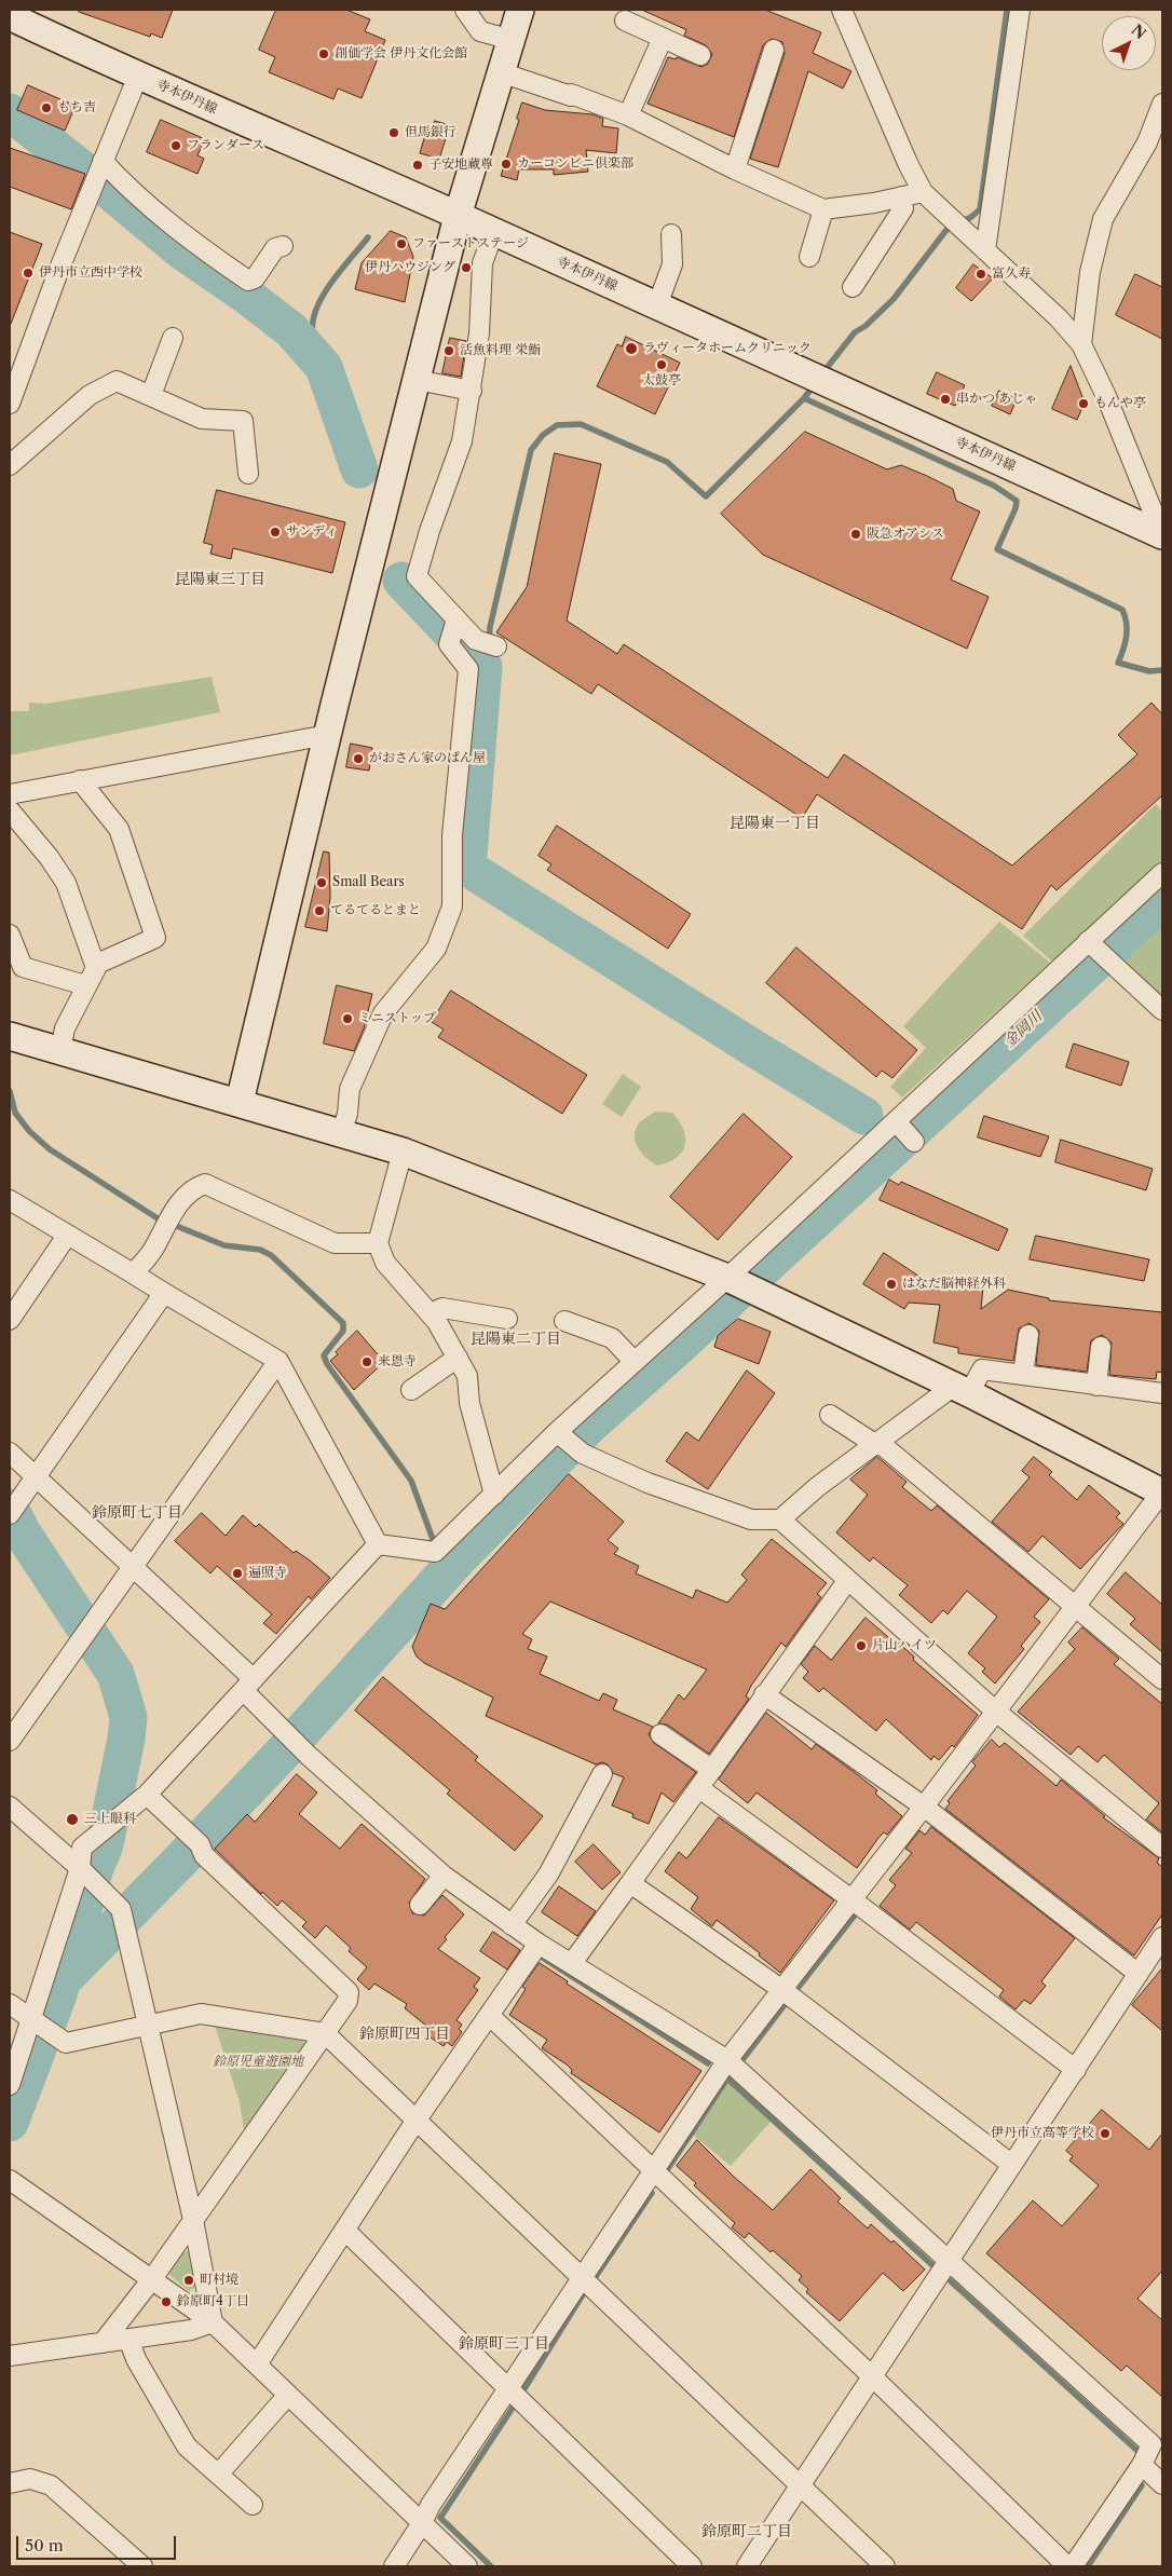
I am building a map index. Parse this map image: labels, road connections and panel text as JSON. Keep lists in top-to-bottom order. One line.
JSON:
{"streets":{"street":["寺本伊丹線"]},"districts":["昆陽東三丁目","昆陽東一丁目","昆陽東二丁目","鈴原町七丁目","鈴原町四丁目","鈴原町三丁目","鈴原町二丁目"],"water":["金岡川"],"parks":["鈴原児童遊園地"],"places":["創価学会 伊丹文化会館","もち吉","但馬銀行","フランダース","カーコンビニ倶楽部","子安地蔵尊","ファーストステージ","伊丹ハウジング","伊丹市立西中学校","富久寿","ラヴィータホームクリニック","活魚料理 栄鮨","太鼓亭","串かつ あじゃ","もんや亭","サンディ","阪急オアシス","がおさん家のぱん屋","Small Bears","てるてるとまと","ミニストップ","はなだ脳神経外科","来恩寺","遍照寺","片山ハイツ","三上眼科","伊丹市立高等学校","町村境","鈴原町4丁目"],"scale_bar":"50 m","north":"top right"}
